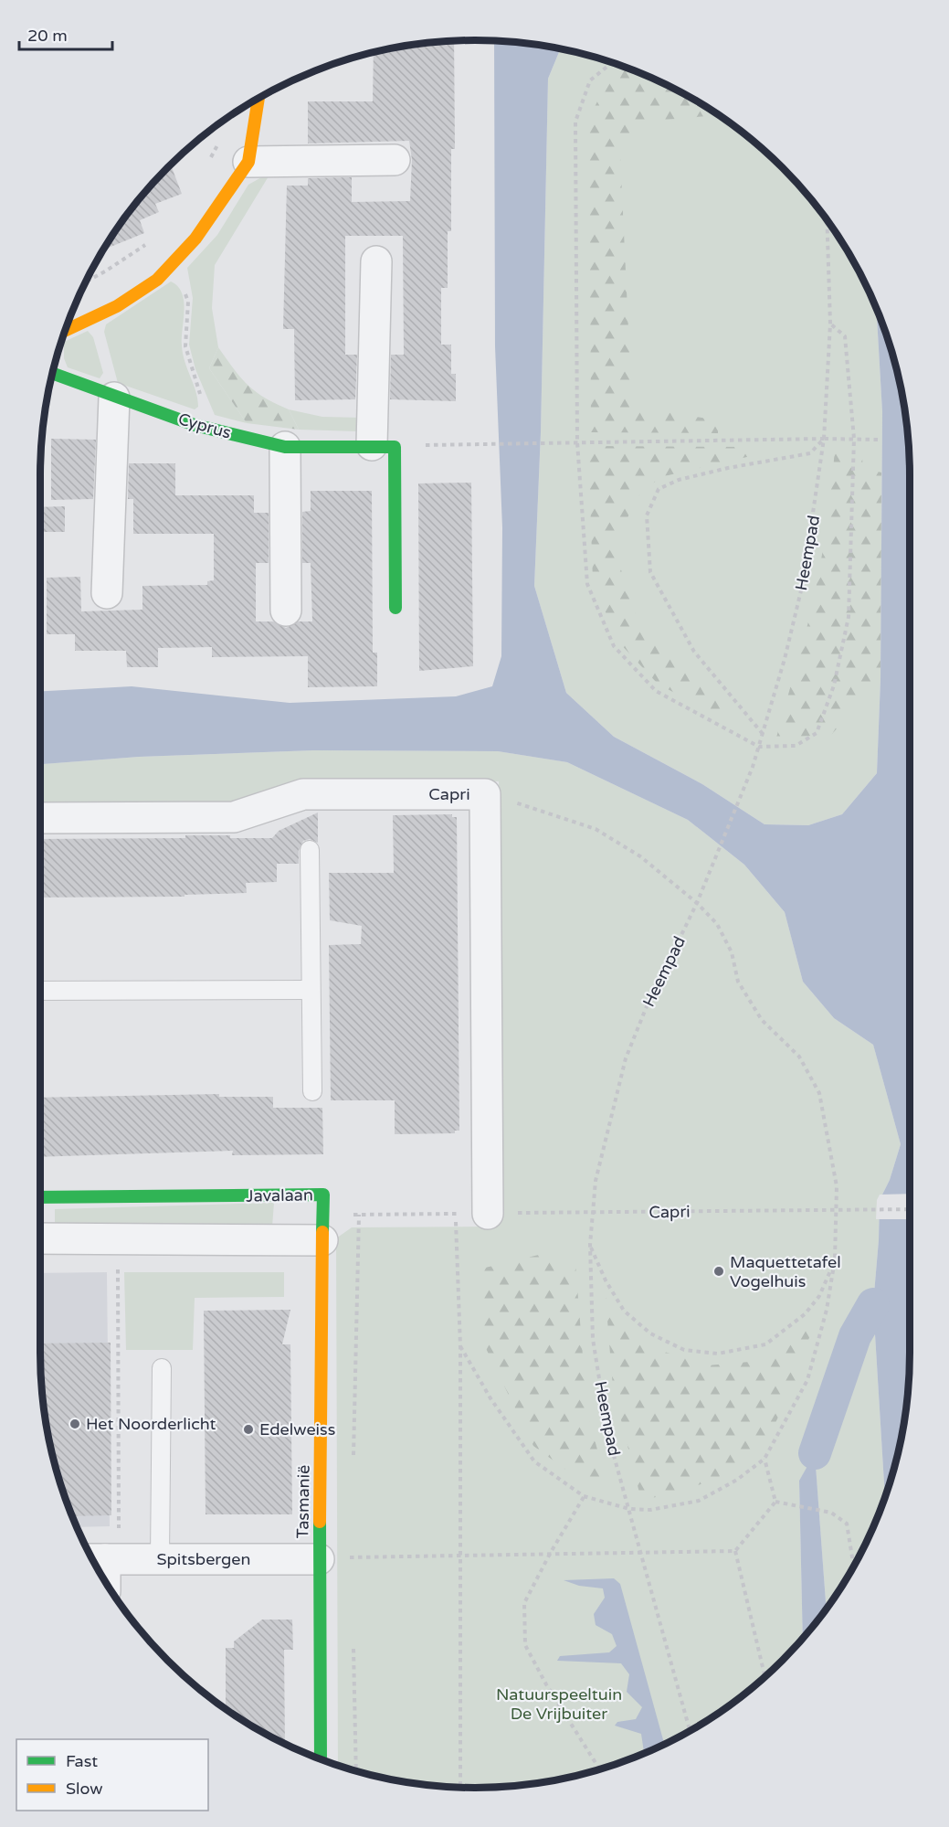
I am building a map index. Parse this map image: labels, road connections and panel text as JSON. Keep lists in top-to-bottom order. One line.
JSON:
{"streets":{"street":["Cyprus","Capri","Javalaan","Tasmanië","Spitsbergen"],"path":["Heempad"]},"crossings":[["Heempad","Capri"],["Javalaan","Tasmanië"],["Tasmanië","Spitsbergen"]],"parks":["Natuurspeeltuin De Vrijbuiter"],"places":["Maquettetafel Vogelhuis","Het Noorderlicht","Edelweiss"],"legend":["Fast","Slow"],"scale_bar":"20 m"}
